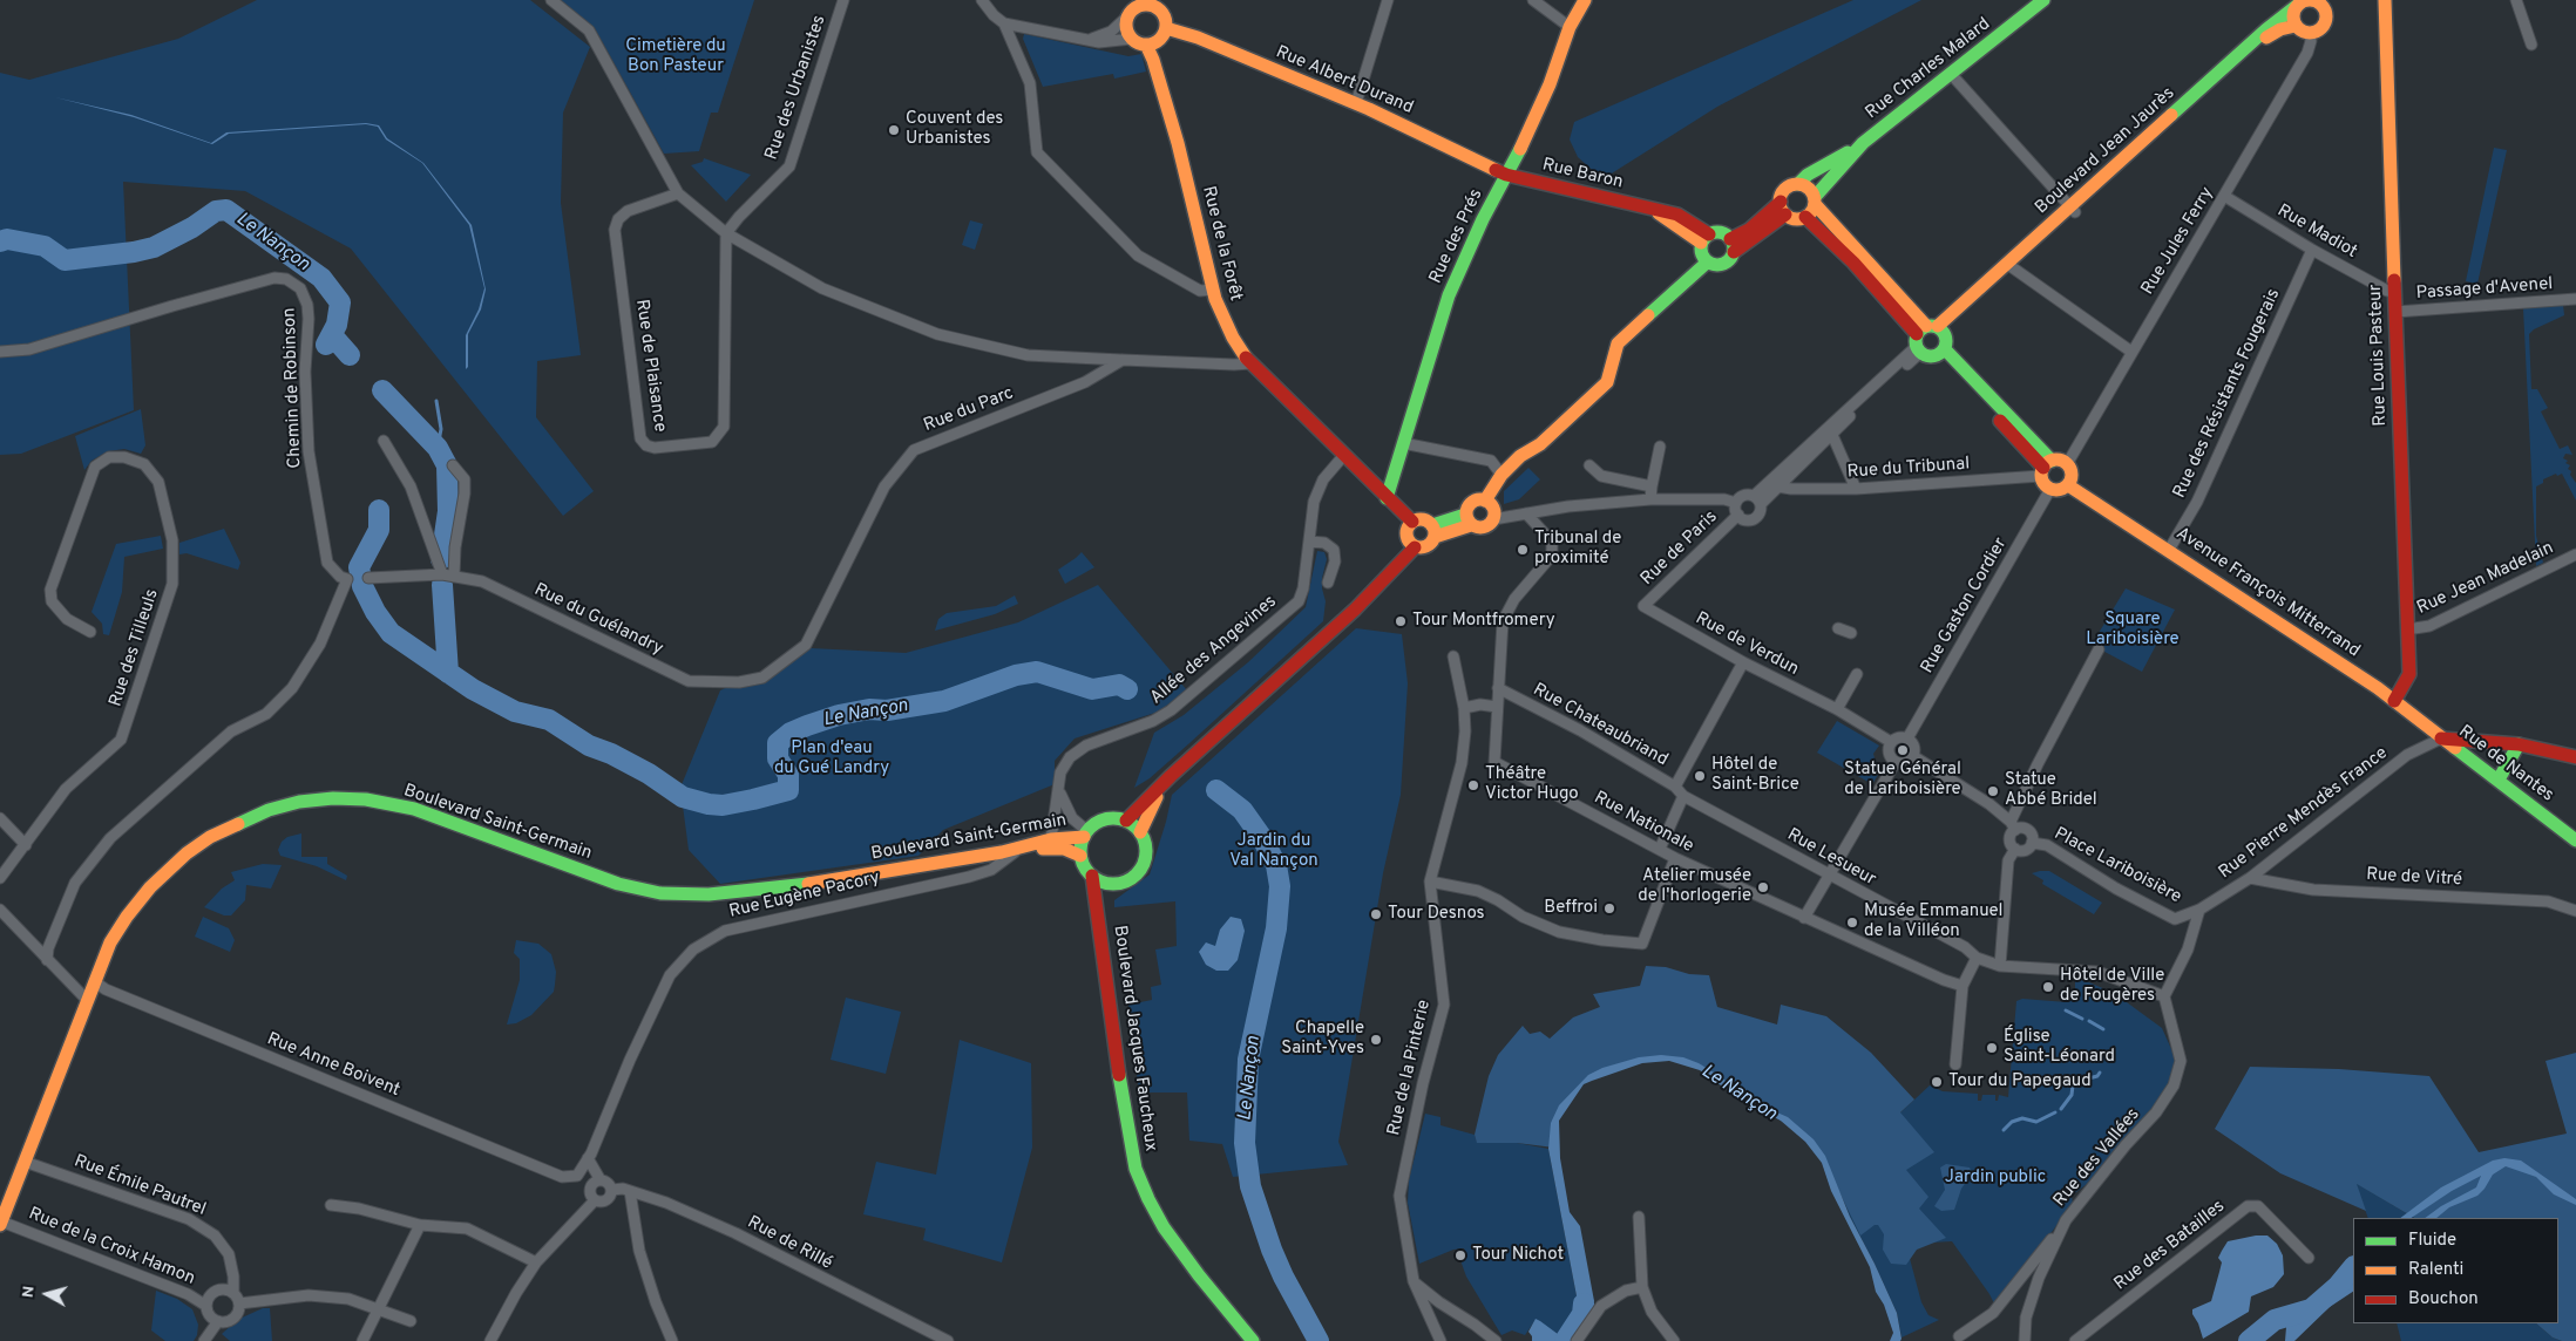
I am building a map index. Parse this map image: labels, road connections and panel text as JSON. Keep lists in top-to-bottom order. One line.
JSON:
{"streets":{"main road":["Rue Charles Malard","Rue Albert Durand","Boulevard Jean Jaurès","Rue Baron","Rue des Prés","Rue de la Forêt","Rue Louis Pasteur","Avenue François Mitterrand","Rue de Nantes","Boulevard Saint-Germain","Rue Eugène Pacory","Boulevard Jacques Faucheux"],"street":["Rue des Urbanistes","Rue Madiot","Rue Jules Ferry","Passage d'Avenel","Rue de Plaisance","Chemin de Robinson","Rue des Résistants Fougerais","Rue du Parc","Rue du Tribunal","Rue de Paris","Rue Jean Madelain","Rue Gaston Cordier","Rue du Guélandry","Rue de Verdun","Rue des Tilleuls","Allée des Angevines","Rue Chateaubriand","Rue Pierre Mendès France","Rue Nationale","Rue Lesueur","Place Lariboisière","Rue de Vitré","Rue Anne Boivent","Rue de la Pinterie","Rue des Vallées","Rue Émile Pautrel","Rue de Rillé","Rue des Batailles","Rue de la Croix Hamon"]},"crossings":[["Rue Albert Durand","Rue Baron"],["Rue Albert Durand","Rue des Prés"],["Rue Albert Durand","Rue de la Forêt"],["Rue des Urbanistes","Rue de Plaisance"],["Boulevard Jean Jaurès","Rue Jules Ferry"],["Boulevard Jean Jaurès","Rue du Tribunal"],["Boulevard Jean Jaurès","Rue de Paris"],["Rue Baron","Rue des Prés"],["Rue Madiot","Rue Jules Ferry"],["Rue Madiot","Rue Louis Pasteur"],["Rue Madiot","Rue des Résistants Fougerais"],["Rue des Prés","Rue de la Forêt"],["Rue Jules Ferry","Rue du Tribunal"],["Rue Jules Ferry","Avenue François Mitterrand"],["Rue Jules Ferry","Rue Gaston Cordier"],["Rue de la Forêt","Allée des Angevines"],["Passage d'Avenel","Rue Louis Pasteur"],["Rue Louis Pasteur","Rue Jean Madelain"],["Rue Louis Pasteur","Avenue François Mitterrand"],["Rue des Résistants Fougerais","Avenue François Mitterrand"],["Rue du Parc","Rue du Guélandry"],["Rue du Tribunal","Avenue François Mitterrand"],["Rue du Tribunal","Rue Gaston Cordier"],["Rue de Paris","Rue de Verdun"],["Avenue François Mitterrand","Rue Gaston Cordier"],["Avenue François Mitterrand","Rue de Nantes"],["Avenue François Mitterrand","Rue Pierre Mendès France"],["Allée des Angevines","Boulevard Saint-Germain"],["Rue Chateaubriand","Rue Lesueur"],["Rue de Nantes","Rue Pierre Mendès France"],["Rue Pierre Mendès France","Place Lariboisière"],["Rue Pierre Mendès France","Rue de Vitré"],["Boulevard Saint-Germain","Rue Eugène Pacory"],["Boulevard Saint-Germain","Boulevard Jacques Faucheux"],["Boulevard Saint-Germain","Rue Anne Boivent"],["Boulevard Saint-Germain","Rue Émile Pautrel"],["Boulevard Saint-Germain","Rue de la Croix Hamon"],["Rue Eugène Pacory","Boulevard Jacques Faucheux"],["Rue Eugène Pacory","Rue Anne Boivent"],["Rue Émile Pautrel","Rue de la Croix Hamon"]],"water":["Le Nançon"],"parks":["Cimetière du Bon Pasteur","Square Lariboisière","Plan d'eau du Gué Landry","Jardin du Val Nançon","Jardin public"],"places":["Couvent des Urbanistes","Tribunal de proximité","Tour Montfromery","Statue Général de Lariboisière","Hôtel de Saint-Brice","Théâtre Victor Hugo","Statue Abbé Bridel","Atelier musée de l'horlogerie","Beffroi","Tour Desnos","Musée Emmanuel de la Villéon","Hôtel de Ville de Fougères","Chapelle Saint-Yves","Église Saint-Léonard","Tour du Papegaud","Tour Nichot"],"legend":["Fluide","Ralenti","Bouchon"],"north":"left"}
